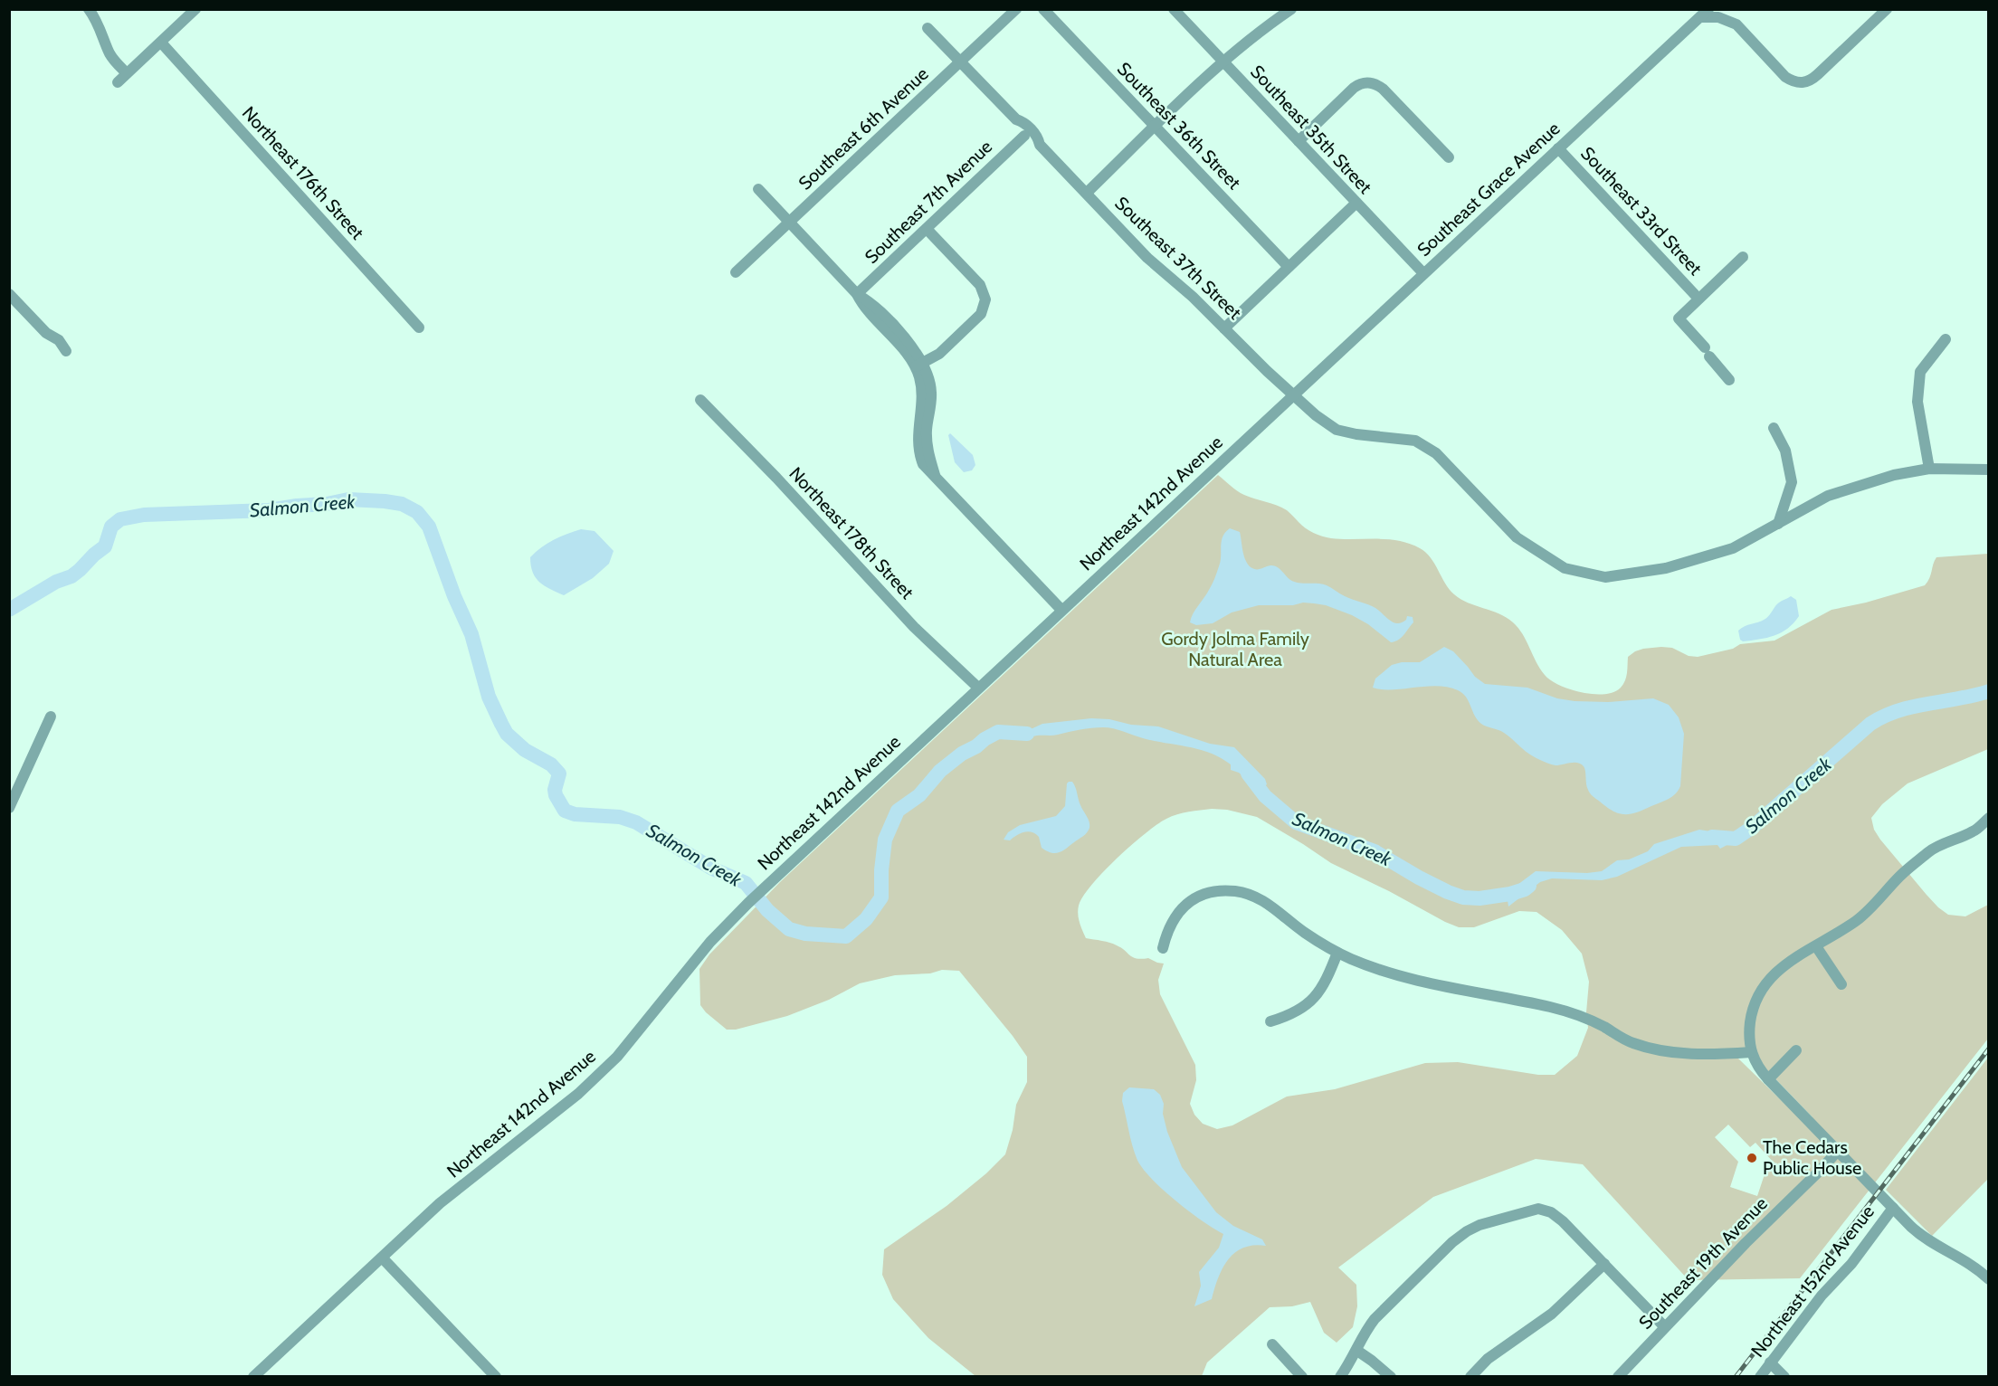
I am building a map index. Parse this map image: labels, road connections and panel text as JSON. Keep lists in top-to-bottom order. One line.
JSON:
{"streets":{"street":["Southeast 36th Street","Southeast 6th Avenue","Southeast 35th Street","Northeast 176th Street","Southeast Grace Avenue","Southeast 7th Avenue","Southeast 33rd Street","Southeast 37th Street","Northeast 142nd Avenue","Northeast 178th Street","Southeast 19th Avenue","Northeast 152nd Avenue"]},"crossings":[["Southeast 6th Avenue","Southeast 37th Street"],["Southeast 35th Street","Southeast Grace Avenue"],["Southeast Grace Avenue","Southeast 33rd Street"],["Southeast Grace Avenue","Southeast 37th Street"],["Southeast Grace Avenue","Northeast 142nd Avenue"],["Southeast 7th Avenue","Southeast 37th Street"],["Southeast 37th Street","Northeast 142nd Avenue"],["Northeast 142nd Avenue","Northeast 178th Street"]],"water":["Salmon Creek"],"parks":["Gordy Jolma Family Natural Area"],"places":["The Cedars Public House"]}
